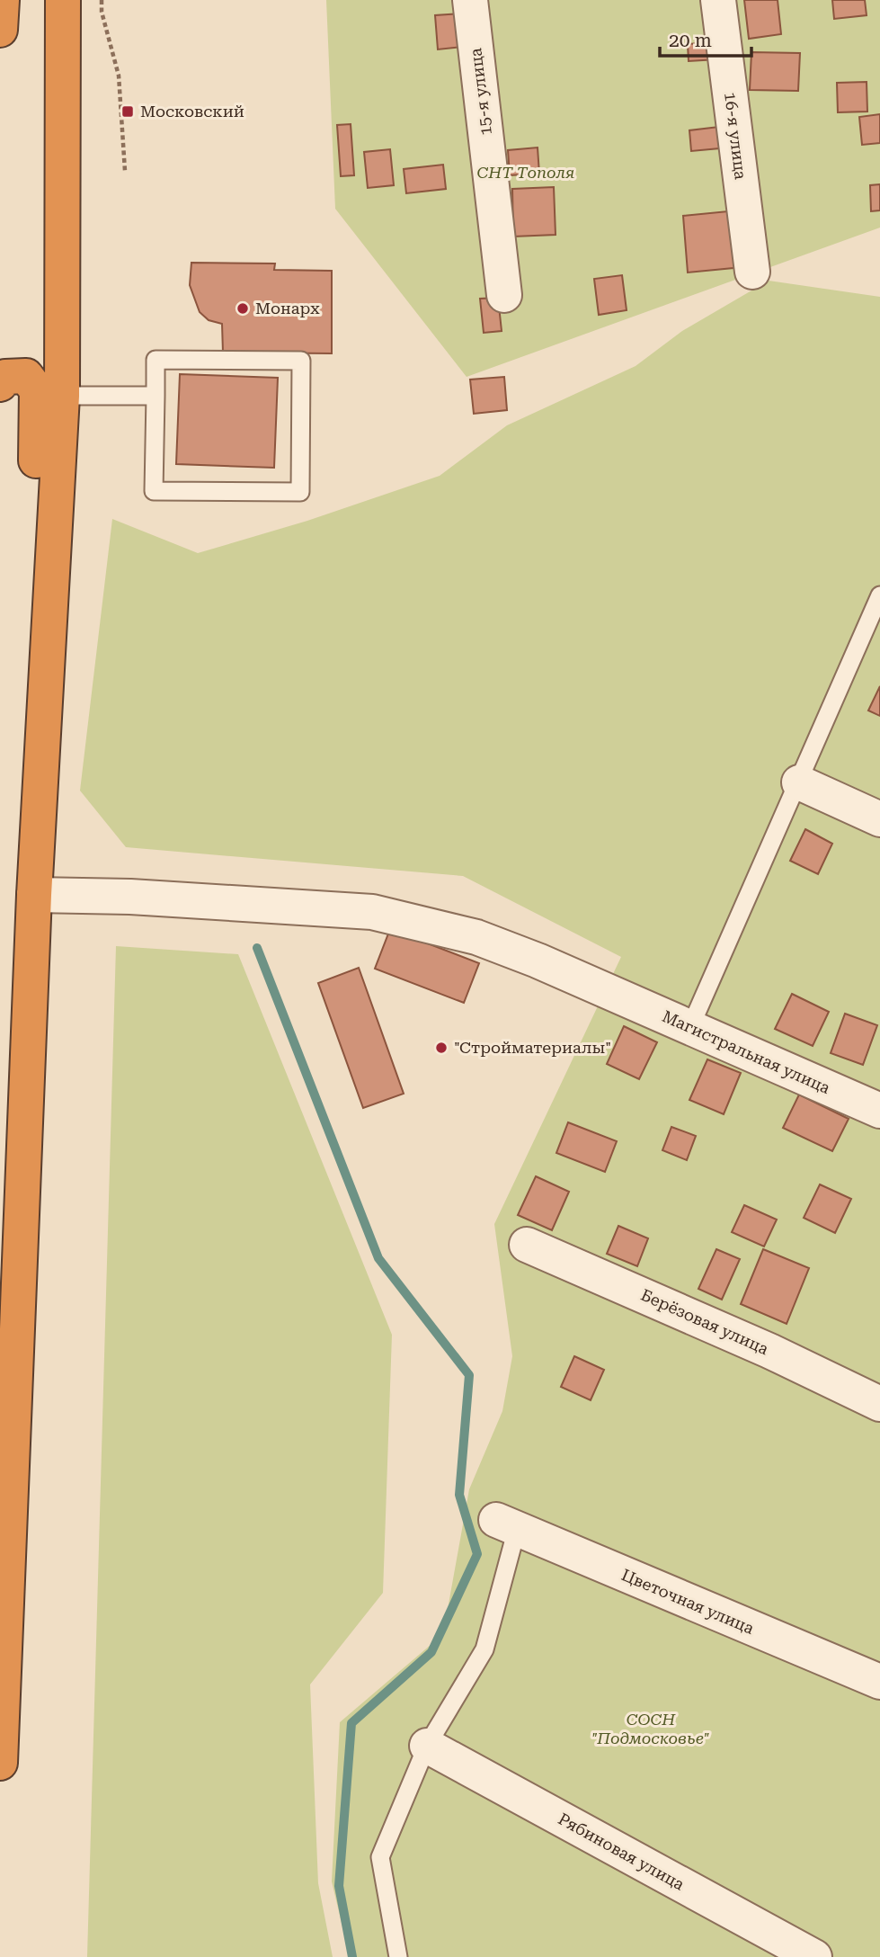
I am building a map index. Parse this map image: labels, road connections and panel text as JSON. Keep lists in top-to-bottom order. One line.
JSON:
{"streets":{"street":["15-я улица","16-я улица","Магистральная улица","Берёзовая улица","Цветочная улица","Рябиновая улица"]},"parks":["СНТ Тополя","СОСН \"Подмосковье\""],"places":{"transit":["Московский"],"other":["Монарх","\"Стройматериалы\""]},"scale_bar":"20 m"}
